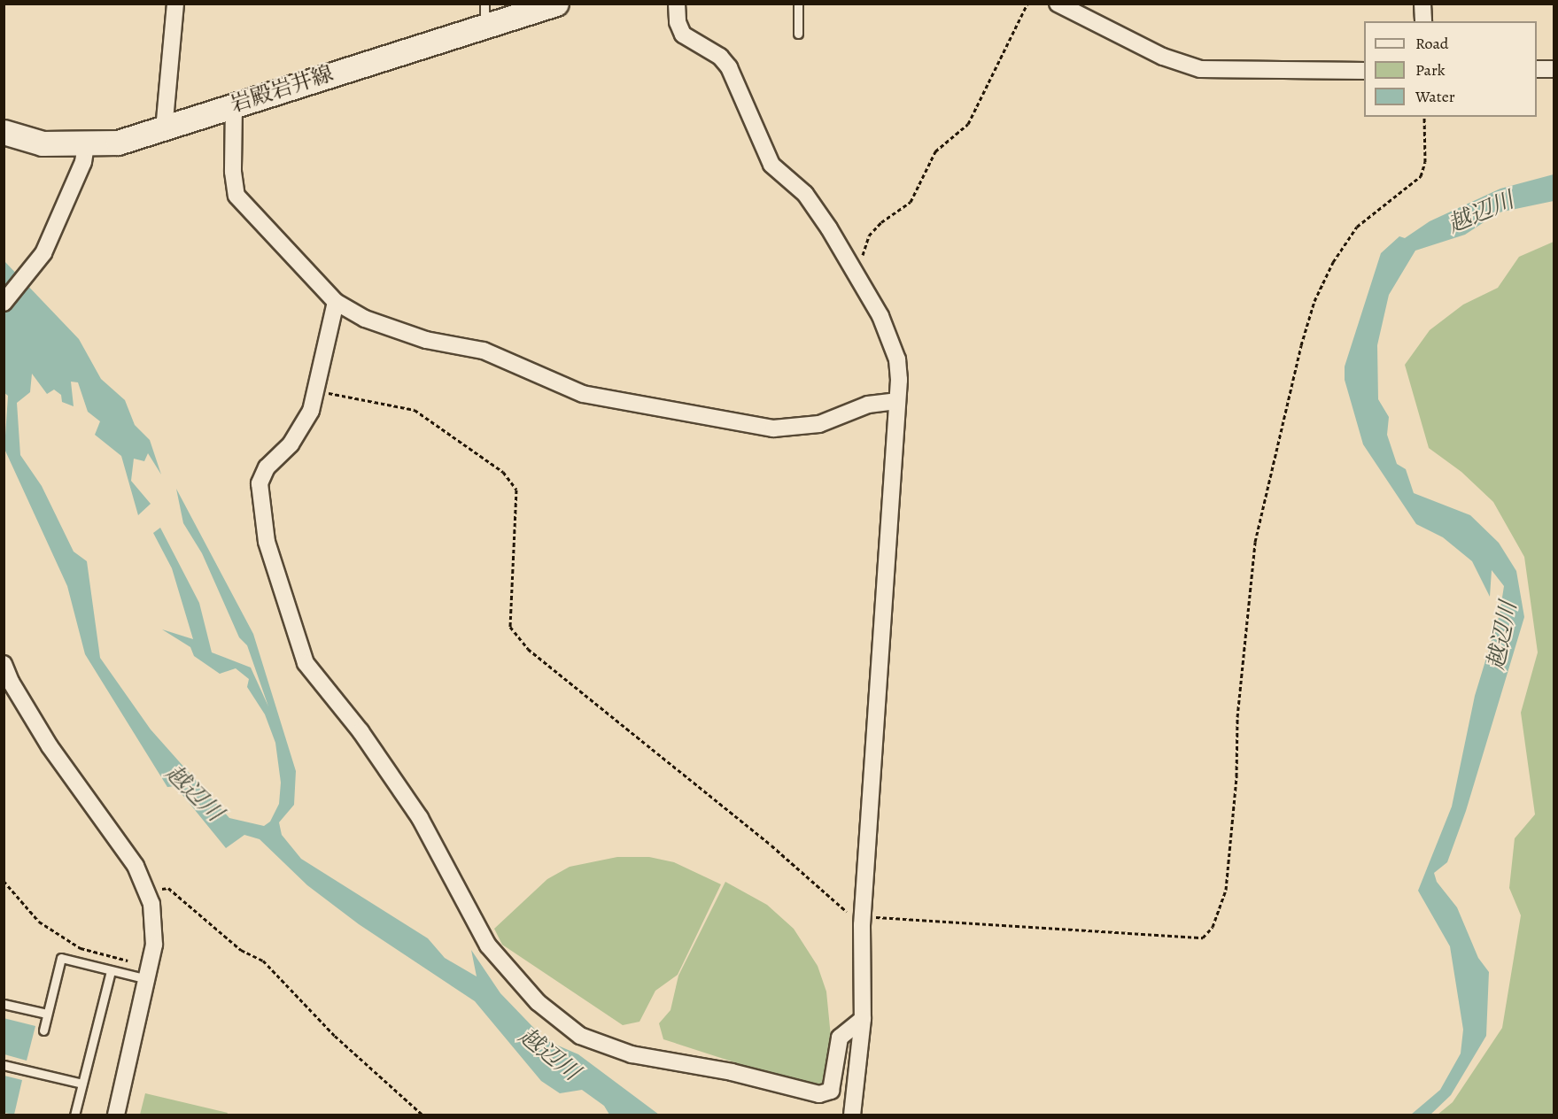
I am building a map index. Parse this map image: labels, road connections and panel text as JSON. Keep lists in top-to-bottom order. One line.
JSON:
{"streets":{"main road":["岩殿岩井線"]},"water":["越辺川"],"legend":["Road","Park","Water"]}
